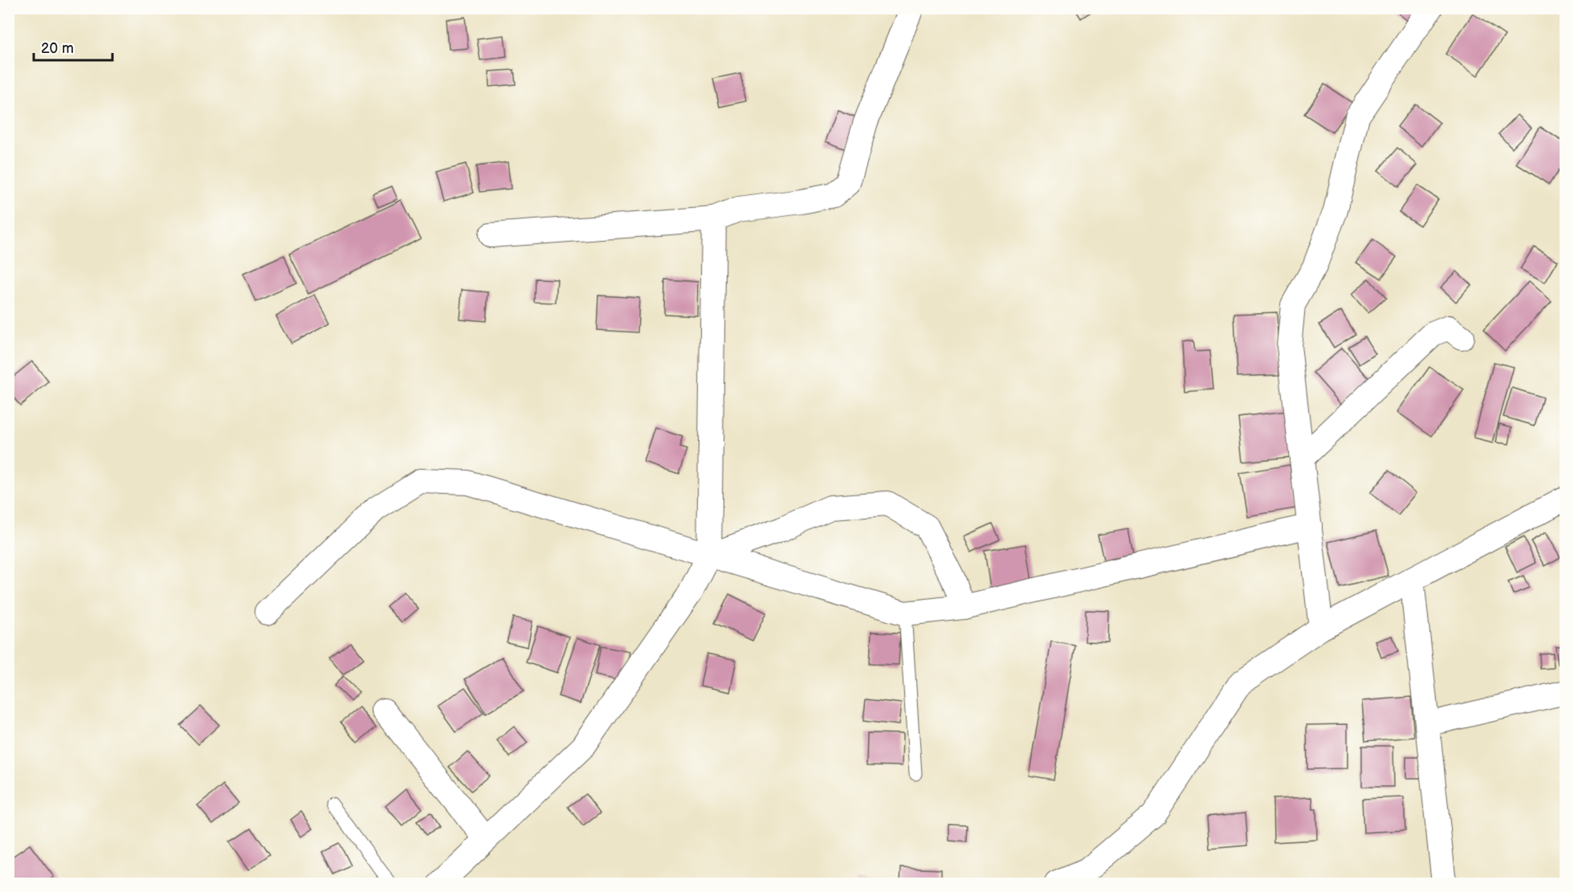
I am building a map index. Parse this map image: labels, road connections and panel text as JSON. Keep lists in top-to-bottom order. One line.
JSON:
{"scale_bar":"20 m"}
